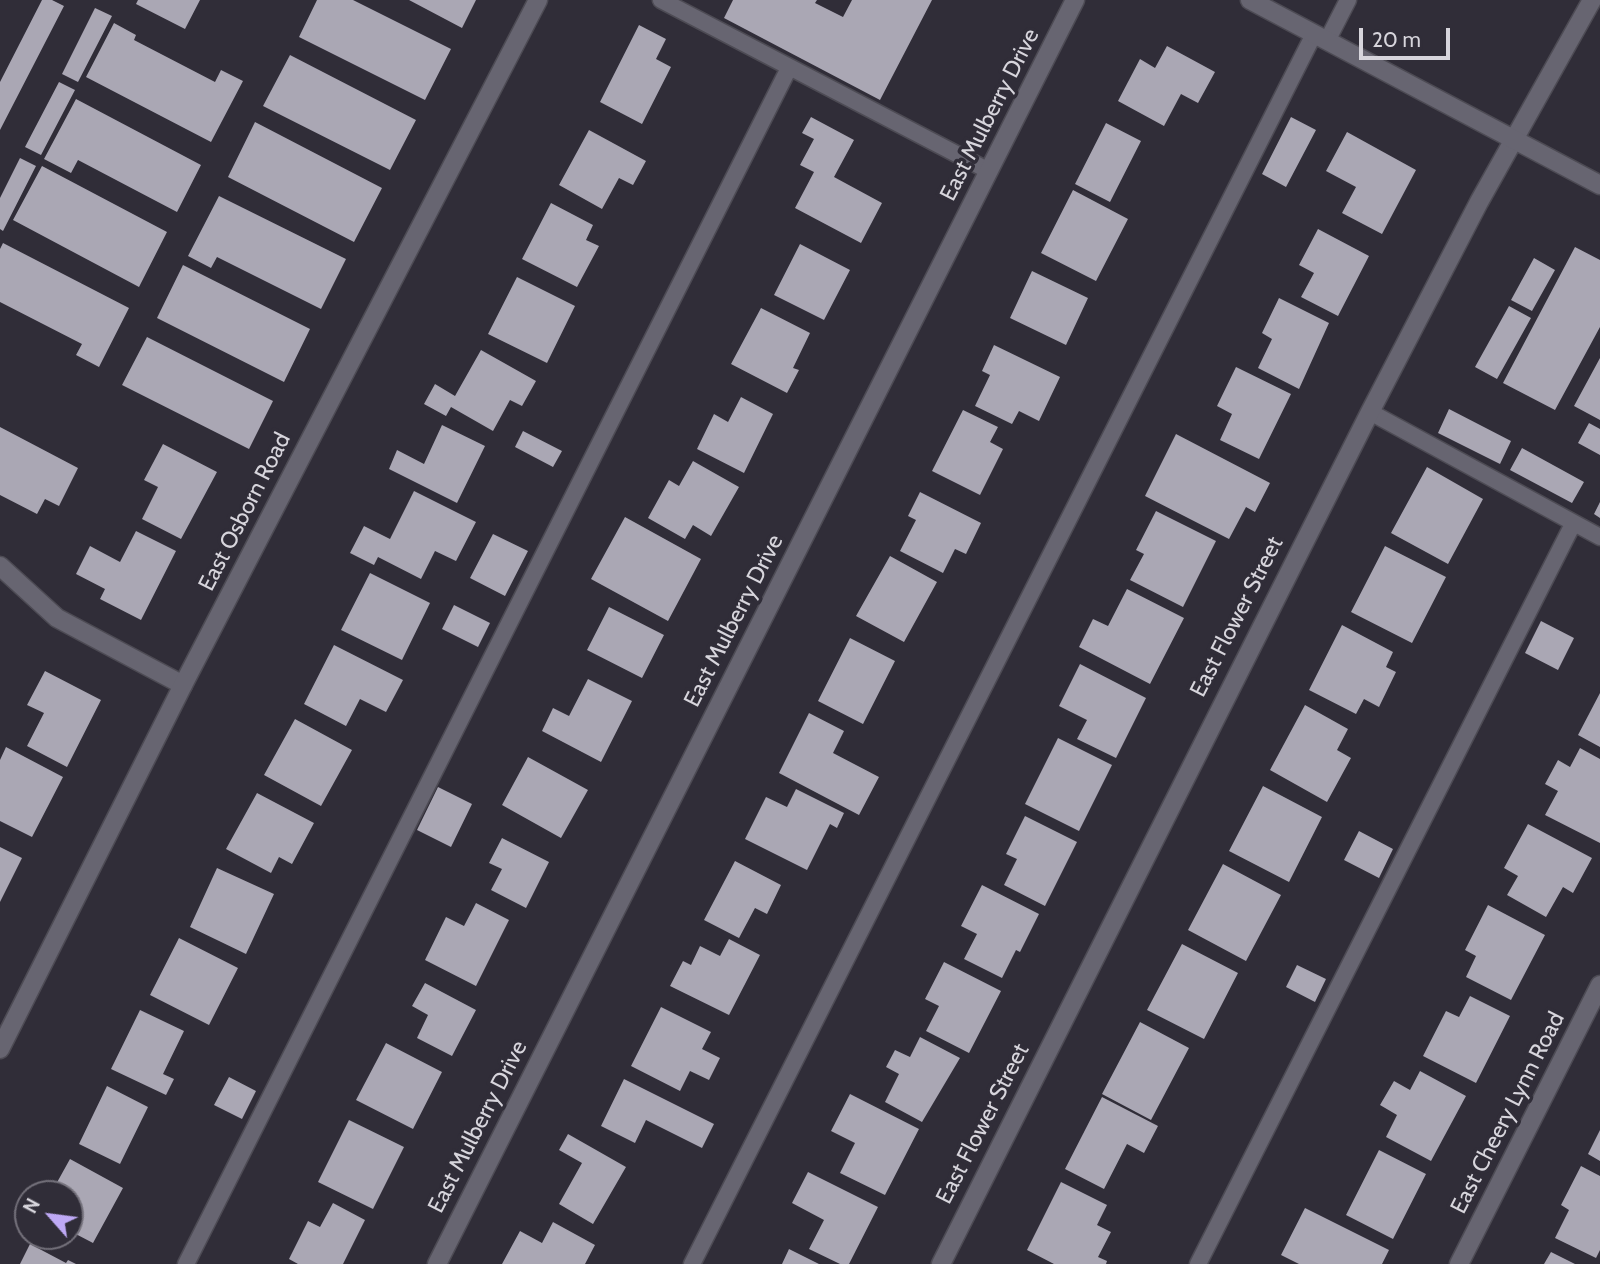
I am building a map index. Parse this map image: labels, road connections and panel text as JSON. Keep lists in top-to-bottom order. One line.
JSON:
{"streets":{"street":["East Mulberry Drive","East Osborn Road","East Flower Street","East Cheery Lynn Road"]},"scale_bar":"20 m","north":"top left"}
